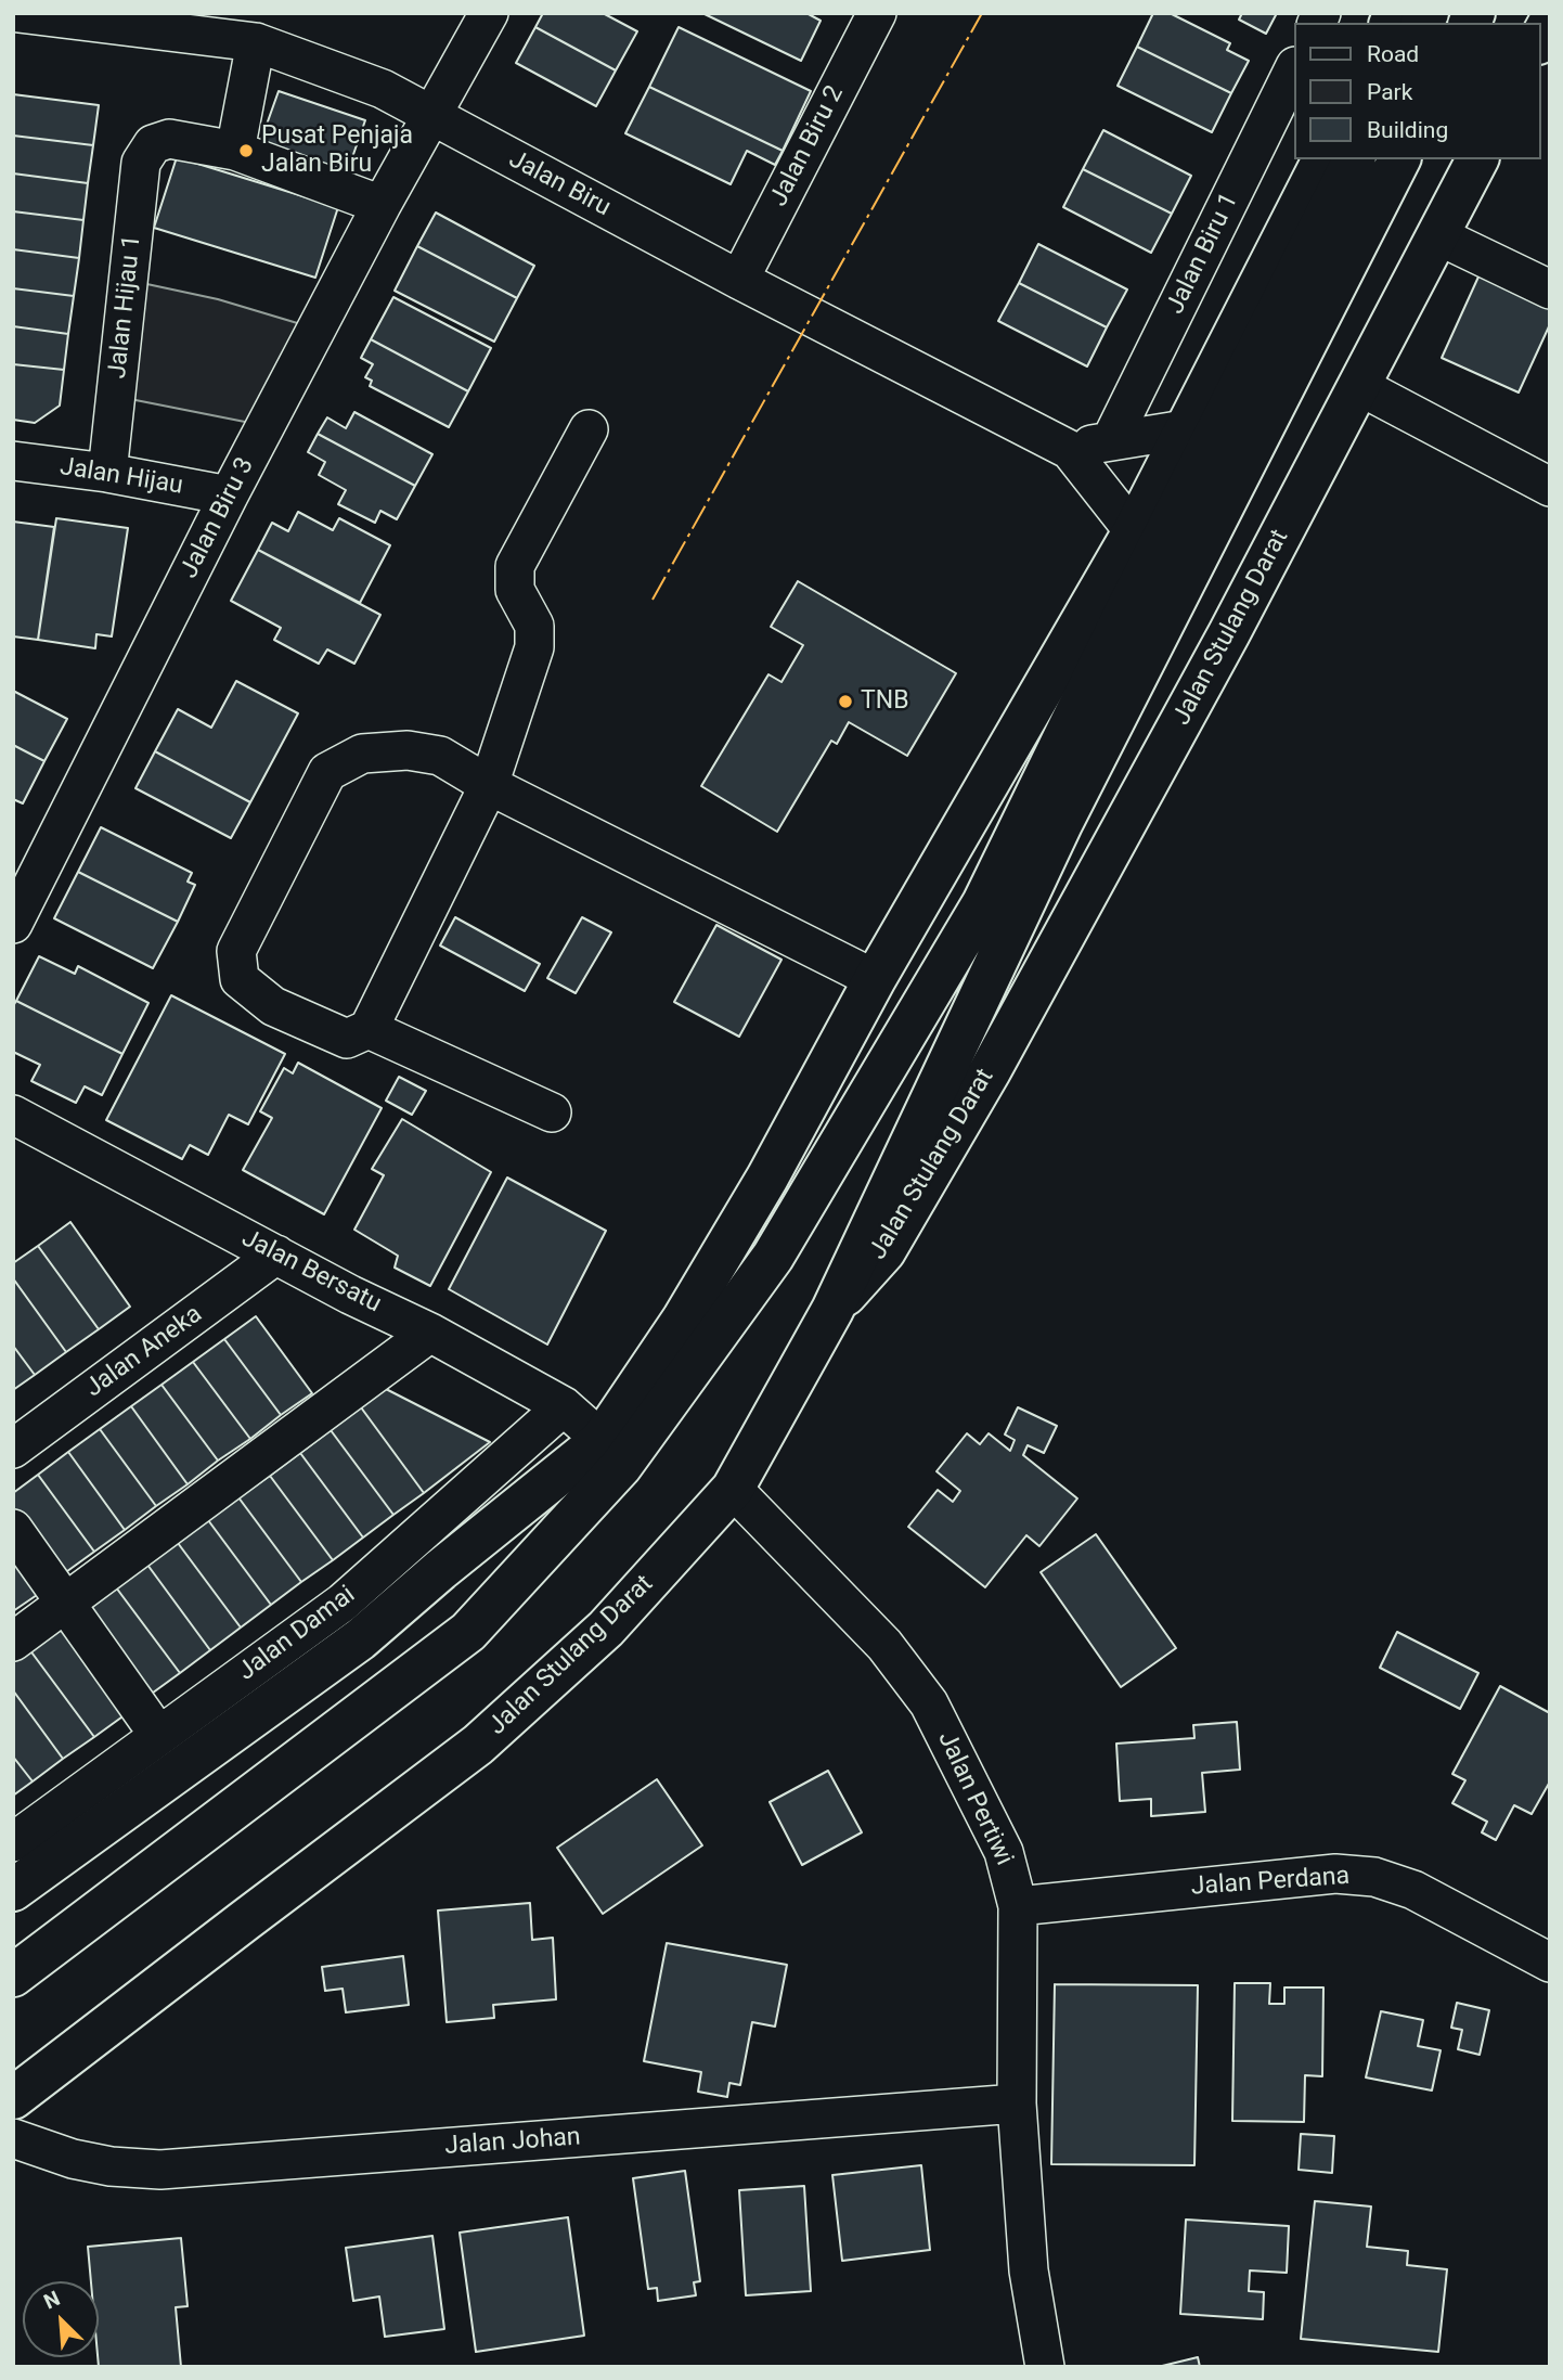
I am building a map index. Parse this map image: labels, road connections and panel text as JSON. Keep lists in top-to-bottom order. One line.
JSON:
{"streets":{"main road":["Jalan Stulang Darat"],"street":["Jalan Biru 2","Jalan Biru","Jalan Biru 1","Jalan Hijau 1","Jalan Hijau","Jalan Biru 3","Jalan Bersatu","Jalan Aneka","Jalan Damai","Jalan Pertiwi","Jalan Perdana","Jalan Johan"]},"crossings":[["Jalan Biru 2","Jalan Biru"],["Jalan Biru","Jalan Biru 3"],["Jalan Hijau 1","Jalan Hijau"],["Jalan Hijau","Jalan Biru 3"],["Jalan Stulang Darat","Jalan Pertiwi"],["Jalan Bersatu","Jalan Aneka"],["Jalan Bersatu","Jalan Damai"],["Jalan Pertiwi","Jalan Perdana"],["Jalan Pertiwi","Jalan Johan"]],"places":["Pusat Penjaja Jalan Biru","TNB"],"legend":["Road","Park","Building"],"north":"top left"}
